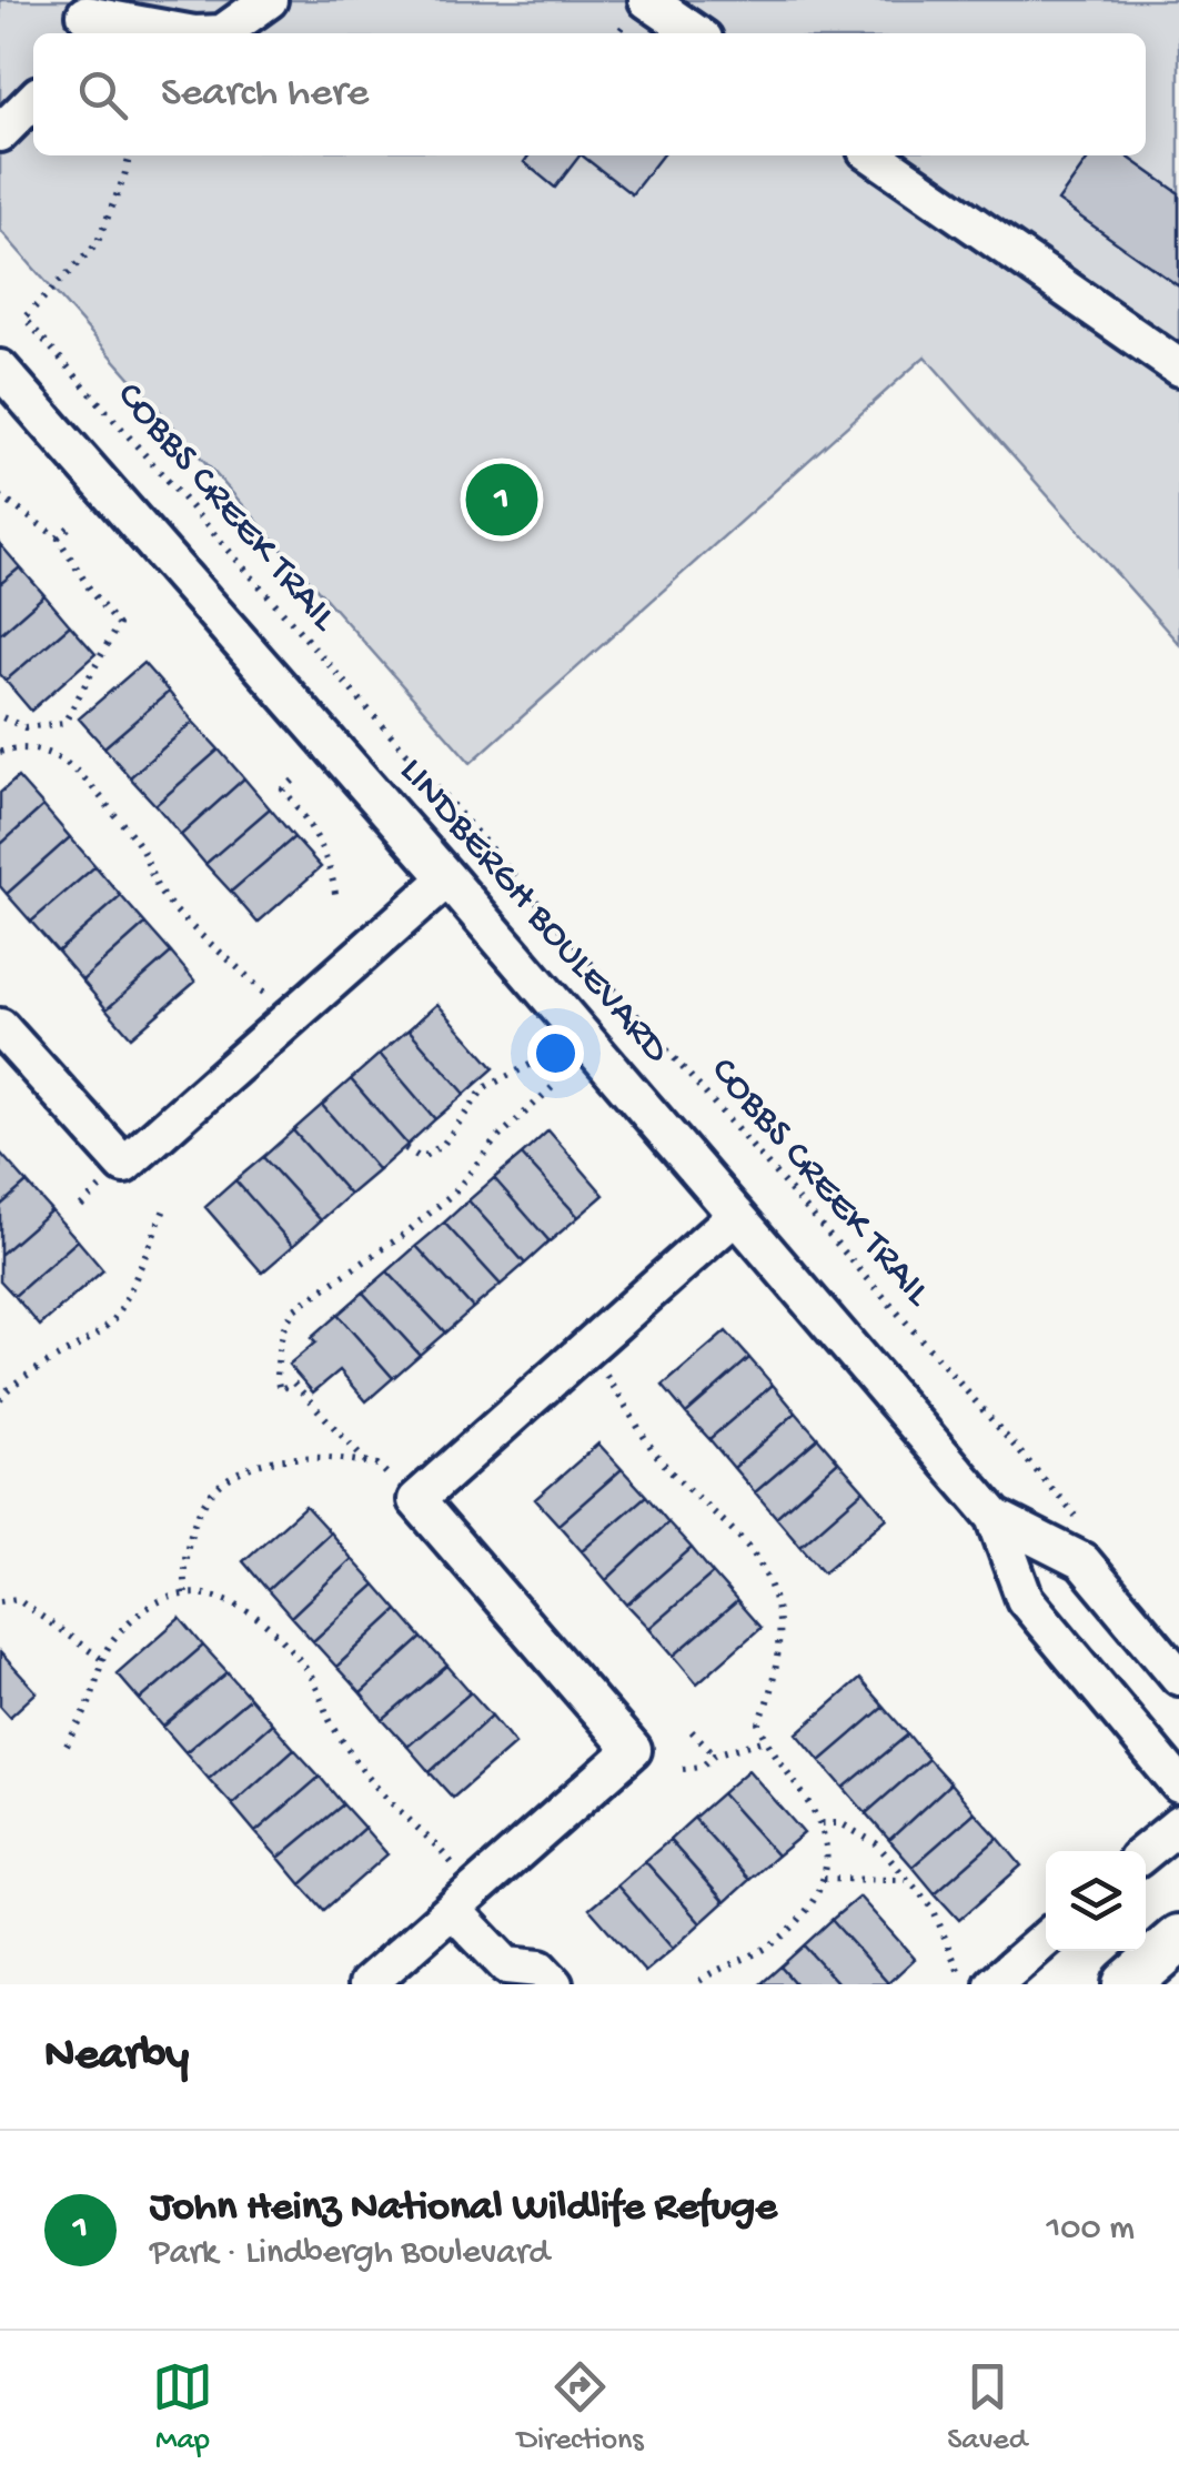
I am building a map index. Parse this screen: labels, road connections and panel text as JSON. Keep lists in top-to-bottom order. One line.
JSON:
{"streets":{"street":["LINDBERGH BOULEVARD"],"path":["COBBS CREEK TRAIL"]},"page":{"search":"Search here","pins":"1","heading":"Nearby","list":[{"mark":"1","name":"John Heinz National Wildlife Refuge","note":"Park · Lindbergh Boulevard","value":"100 m"}],"nav":["Map","Directions","Saved"]}}
